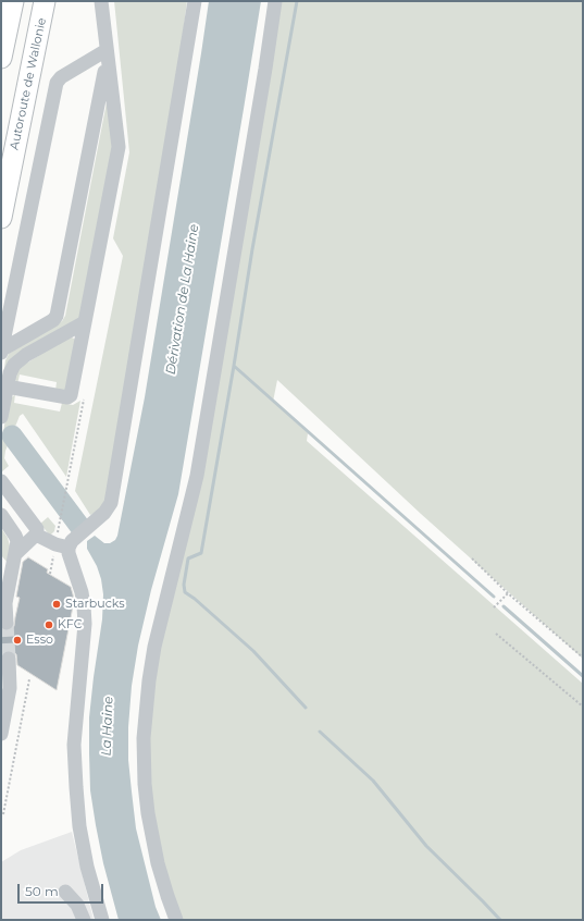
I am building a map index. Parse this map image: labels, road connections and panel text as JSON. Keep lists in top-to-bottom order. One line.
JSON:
{"streets":{"highway":["Autoroute de Wallonie"]},"water":["Dérivation de La Haine","La Haine"],"places":["Starbucks","KFC","Esso"],"scale_bar":"50 m"}
